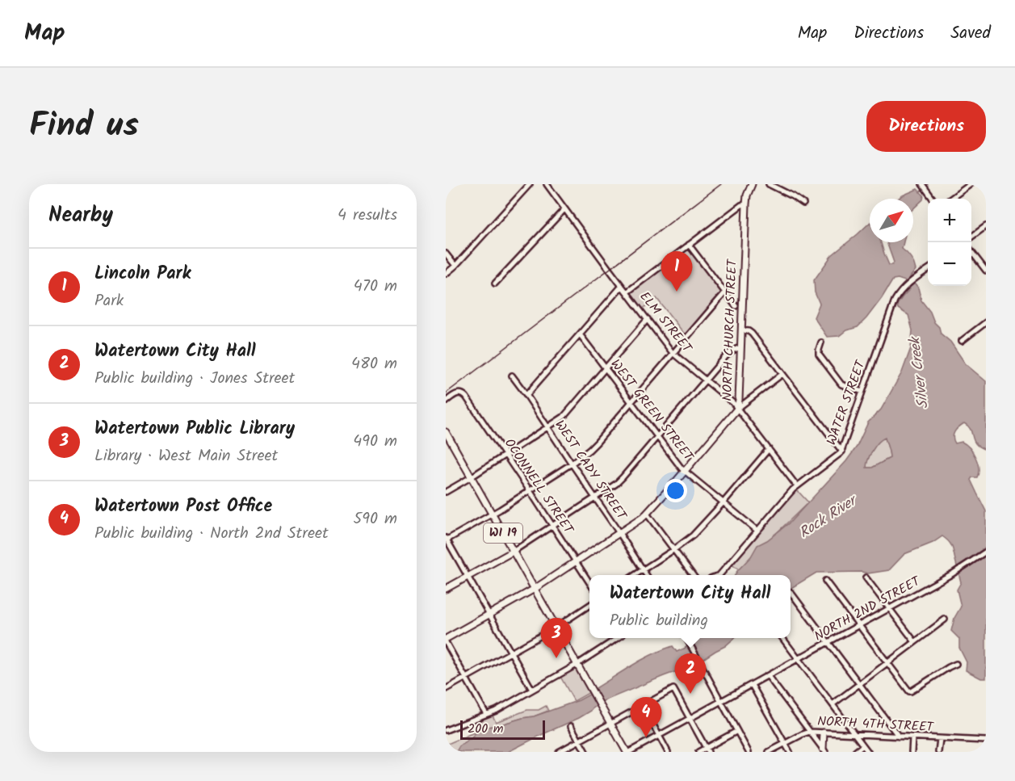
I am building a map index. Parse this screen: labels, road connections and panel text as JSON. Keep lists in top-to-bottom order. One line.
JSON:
{"streets":{"main road":["NORTH CHURCH STREET","WI 19"],"street":["ELM STREET","WATER STREET","WEST GREEN STREET","WEST CADY STREET","OCONNELL STREET","NORTH 2ND STREET","NORTH 4TH STREET"]},"crossings":[["ELM STREET","NORTH CHURCH STREET"],["ELM STREET","WATER STREET"],["NORTH CHURCH STREET","WEST GREEN STREET"],["NORTH CHURCH STREET","WEST CADY STREET"],["NORTH CHURCH STREET","OCONNELL STREET"],["NORTH CHURCH STREET","WI 19"],["WATER STREET","WEST GREEN STREET"],["WI 19","NORTH 2ND STREET"]],"water":["Silver Creek","Rock River"],"scale_bar":"200 m","north":"top right","page":{"header":"Map","nav":["Map","Directions","Saved"],"title":"Find us","buttons":"Directions","heading":["Nearby","4 results"],"map_buttons":["+","−"],"list":[{"mark":"1","name":"Lincoln Park","note":"Park","value":"470 m"},{"mark":"2","name":"Watertown City Hall","note":"Public building · Jones Street","value":"480 m"},{"mark":"3","name":"Watertown Public Library","note":"Library · West Main Street","value":"490 m"},{"mark":"4","name":"Watertown Post Office","note":"Public building · North 2nd Street","value":"590 m"}],"pins":["1","3","2","4"],"popup":["Watertown City Hall","Public building"],"scale":"200 m"}}
